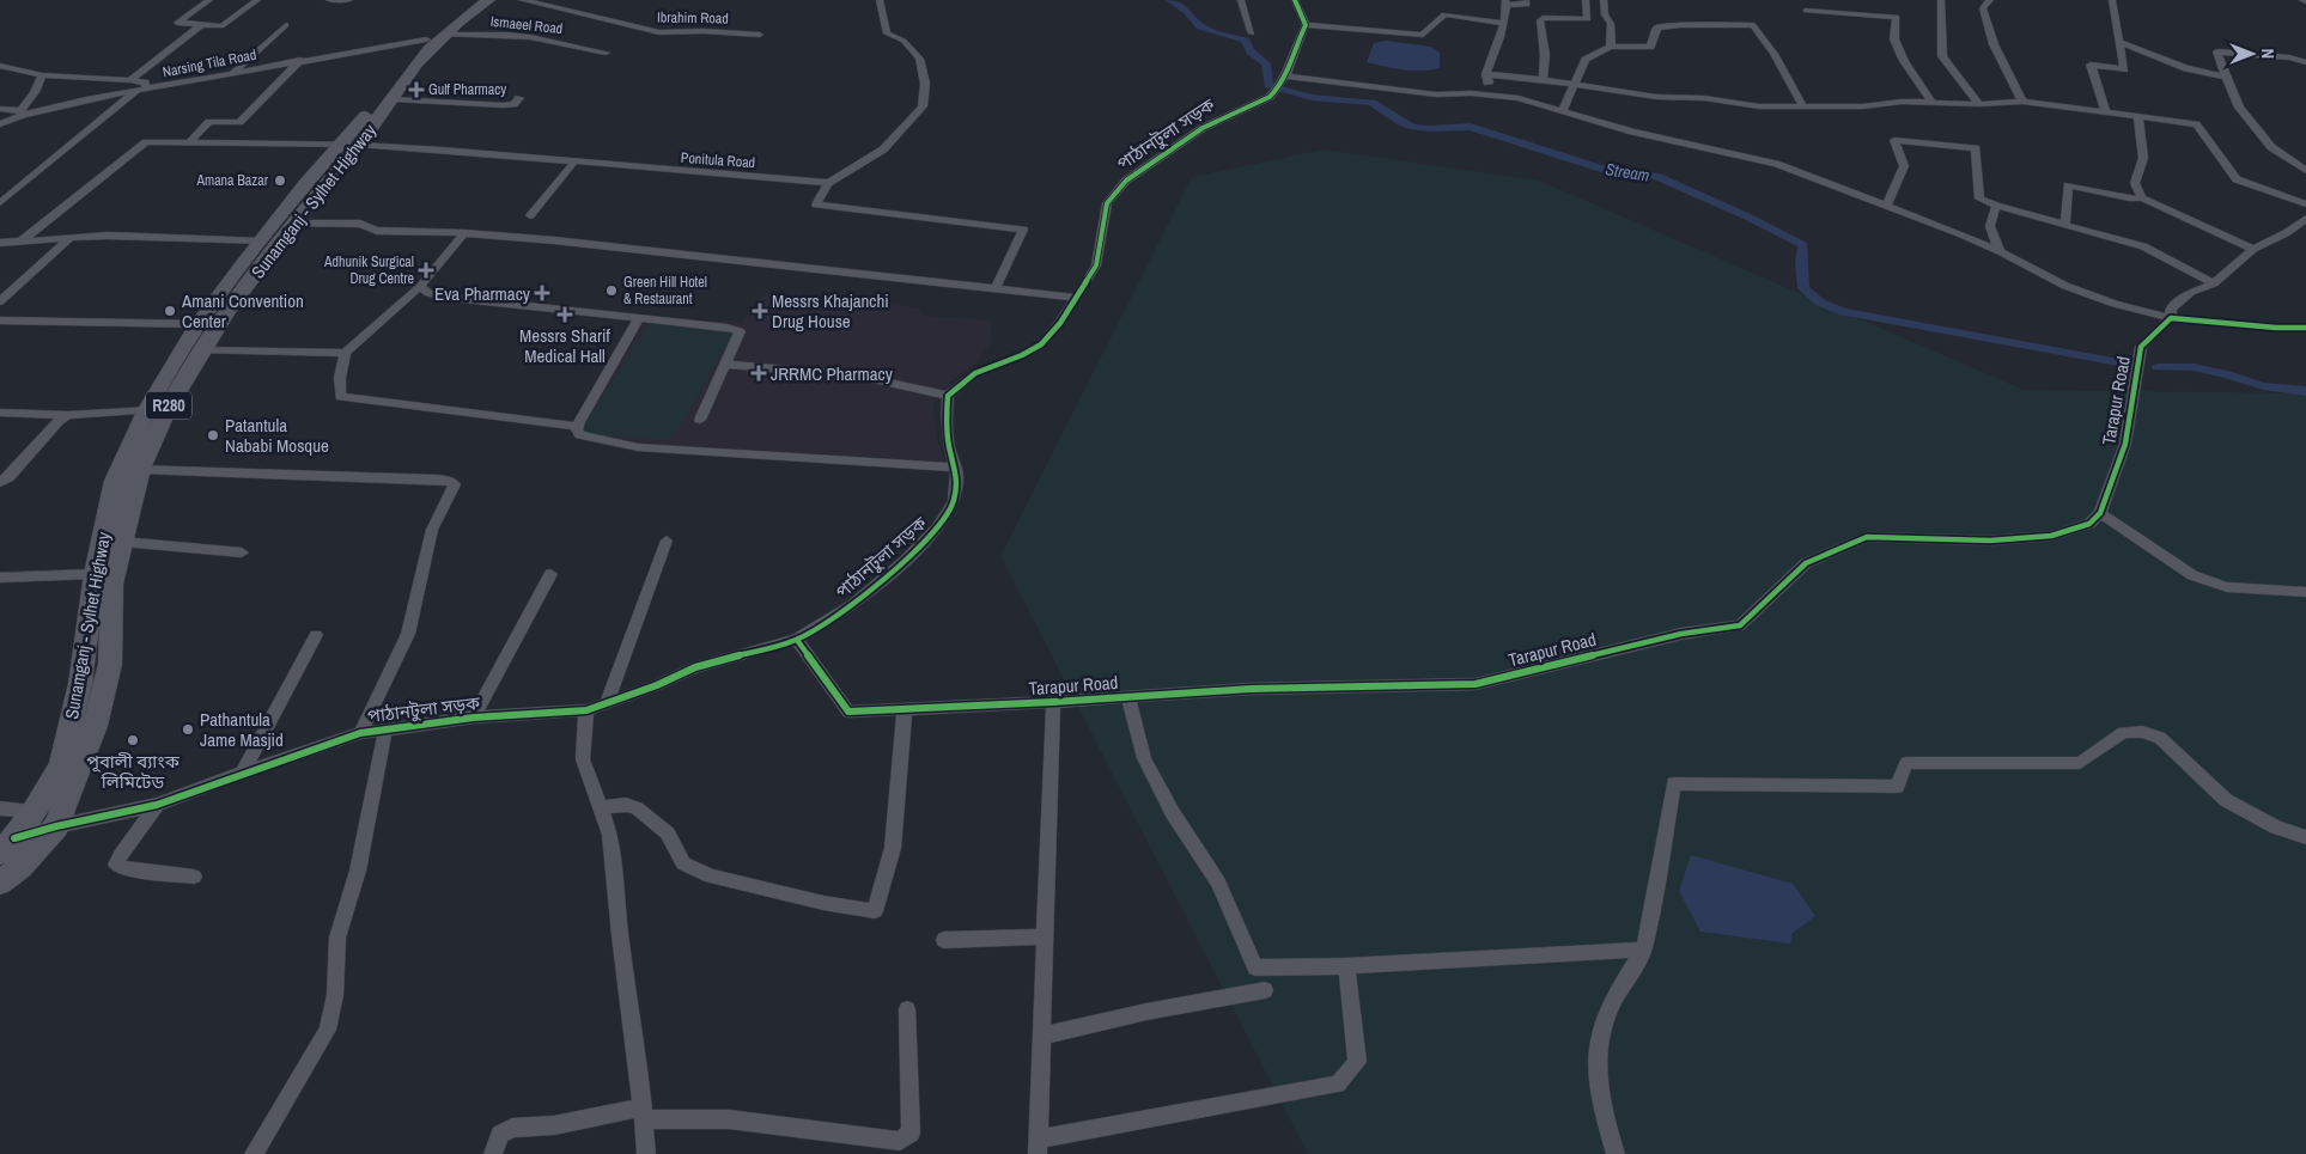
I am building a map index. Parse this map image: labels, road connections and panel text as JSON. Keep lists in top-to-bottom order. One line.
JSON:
{"streets":{"main road":["Sunamganj - Sylhet Highway","R280"],"street":["Ibrahim Road","Ismaeel Road","Narsing Tila Road","পাঠানটুলা সড়ক","Ponitula Road","Tarapur Road"]},"crossings":[["Ismaeel Road","Narsing Tila Road"],["Ismaeel Road","Sunamganj - Sylhet Highway"],["Narsing Tila Road","Sunamganj - Sylhet Highway"],["পাঠানটুলা সড়ক","Sunamganj - Sylhet Highway"],["পাঠানটুলা সড়ক","Tarapur Road"],["Ponitula Road","Sunamganj - Sylhet Highway"]],"water":["Stream"],"places":{"health":["Gulf Pharmacy","Adhunik Surgical Drug Centre","Eva Pharmacy","Messrs Khajanchi Drug House","Messrs Sharif Medical Hall","JRRMC Pharmacy"],"other":["Amana Bazar","Green Hill Hotel & Restaurant","Amani Convention Center","Patantula Nababi Mosque","Pathantula Jame Masjid","পূবালী ব্যাংক লিমিটেড"]},"north":"right"}
